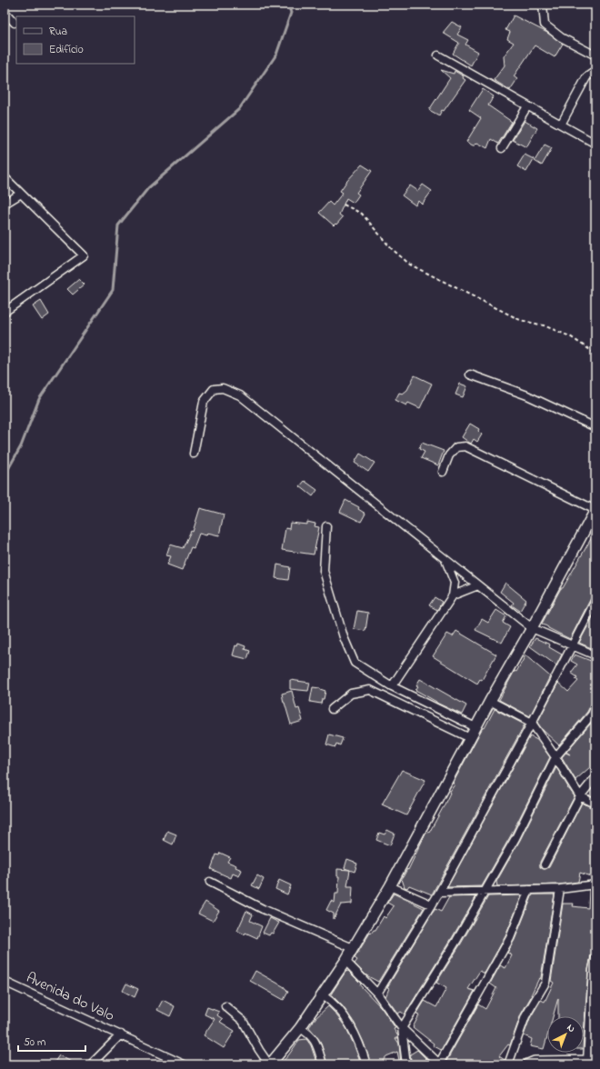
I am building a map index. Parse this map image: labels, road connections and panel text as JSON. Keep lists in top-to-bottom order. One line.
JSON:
{"streets":{"street":["Avenida do Valo"]},"legend":["Rua","Edifício"],"scale_bar":"50 m","north":"top right"}
